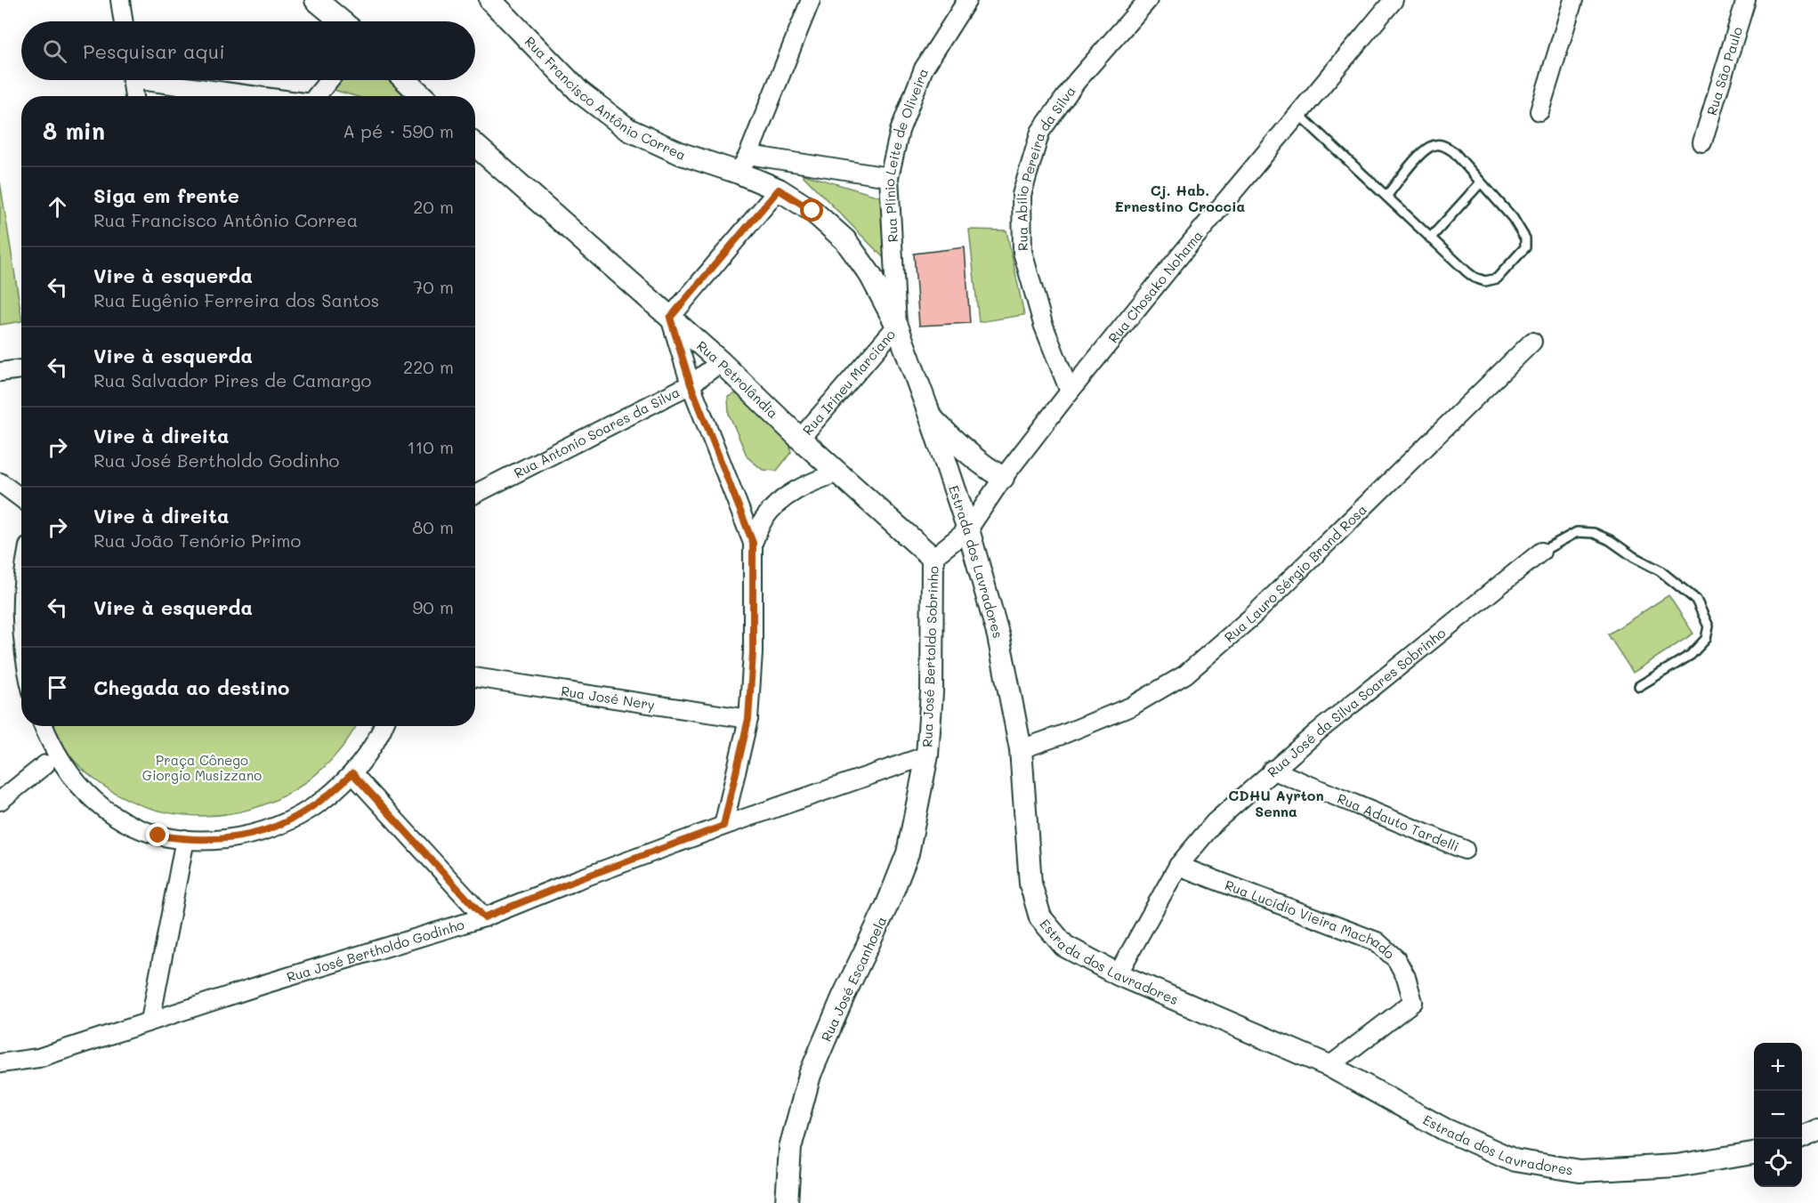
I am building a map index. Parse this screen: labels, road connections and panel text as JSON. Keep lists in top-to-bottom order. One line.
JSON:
{"streets":{"street":["Rua São Paulo","Rua Francisco Antônio Correa","Rua Plínio Leite de Oliveira","Rua Abílio Pereira da Silva","Rua Chosako Nohama","Rua Petrolândia","Rua Irineu Marciano","Rua Antonio Soares da Silva","Estrada dos Lavradores","Rua Lauro Sérgio Brand Rosa","Rua José Bertoldo Sobrinho","Rua José Nery","Rua José da Silva Soares Sobrinho","Rua Adauto Tardelli","Rua Lucídio Vieira Machado","Rua José Bertholdo Godinho","Rua José Escanhoela"]},"crossings":[["Rua Francisco Antônio Correa","Rua Plínio Leite de Oliveira"],["Rua Francisco Antônio Correa","Rua Irineu Marciano"],["Rua Francisco Antônio Correa","Estrada dos Lavradores"],["Rua Plínio Leite de Oliveira","Rua Irineu Marciano"],["Rua Plínio Leite de Oliveira","Estrada dos Lavradores"],["Rua Abílio Pereira da Silva","Rua Chosako Nohama"],["Rua Chosako Nohama","Rua Petrolândia"],["Rua Chosako Nohama","Estrada dos Lavradores"],["Rua Chosako Nohama","Rua José Bertoldo Sobrinho"],["Rua Petrolândia","Rua Irineu Marciano"],["Rua Petrolândia","Rua Antonio Soares da Silva"],["Rua Petrolândia","Rua José Bertoldo Sobrinho"],["Rua Irineu Marciano","Estrada dos Lavradores"],["Estrada dos Lavradores","Rua Lauro Sérgio Brand Rosa"],["Estrada dos Lavradores","Rua José da Silva Soares Sobrinho"],["Estrada dos Lavradores","Rua Lucídio Vieira Machado"],["Rua José Bertoldo Sobrinho","Rua José Bertholdo Godinho"],["Rua José Bertoldo Sobrinho","Rua José Escanhoela"],["Rua José da Silva Soares Sobrinho","Rua Adauto Tardelli"],["Rua José da Silva Soares Sobrinho","Rua Lucídio Vieira Machado"],["Rua José Bertholdo Godinho","Rua José Escanhoela"]],"districts":["Cj. Hab. Ernestino Croccia","CDHU Ayrton Senna"],"parks":["Praça Cônego Giorgio Musizzano"],"page":{"search":"Pesquisar aqui","heading":["8 min","A pé · 590 m"],"list":[["Siga em frente","Rua Francisco Antônio Correa","20 m"],["Vire à esquerda","Rua Eugênio Ferreira dos Santos","70 m"],["Vire à esquerda","Rua Salvador Pires de Camargo","220 m"],["Vire à direita","Rua José Bertholdo Godinho","110 m"],["Vire à direita","Rua João Tenório Primo","80 m"],["Vire à esquerda","90 m"],"Chegada ao destino"],"map_buttons":["+","−"]}}
